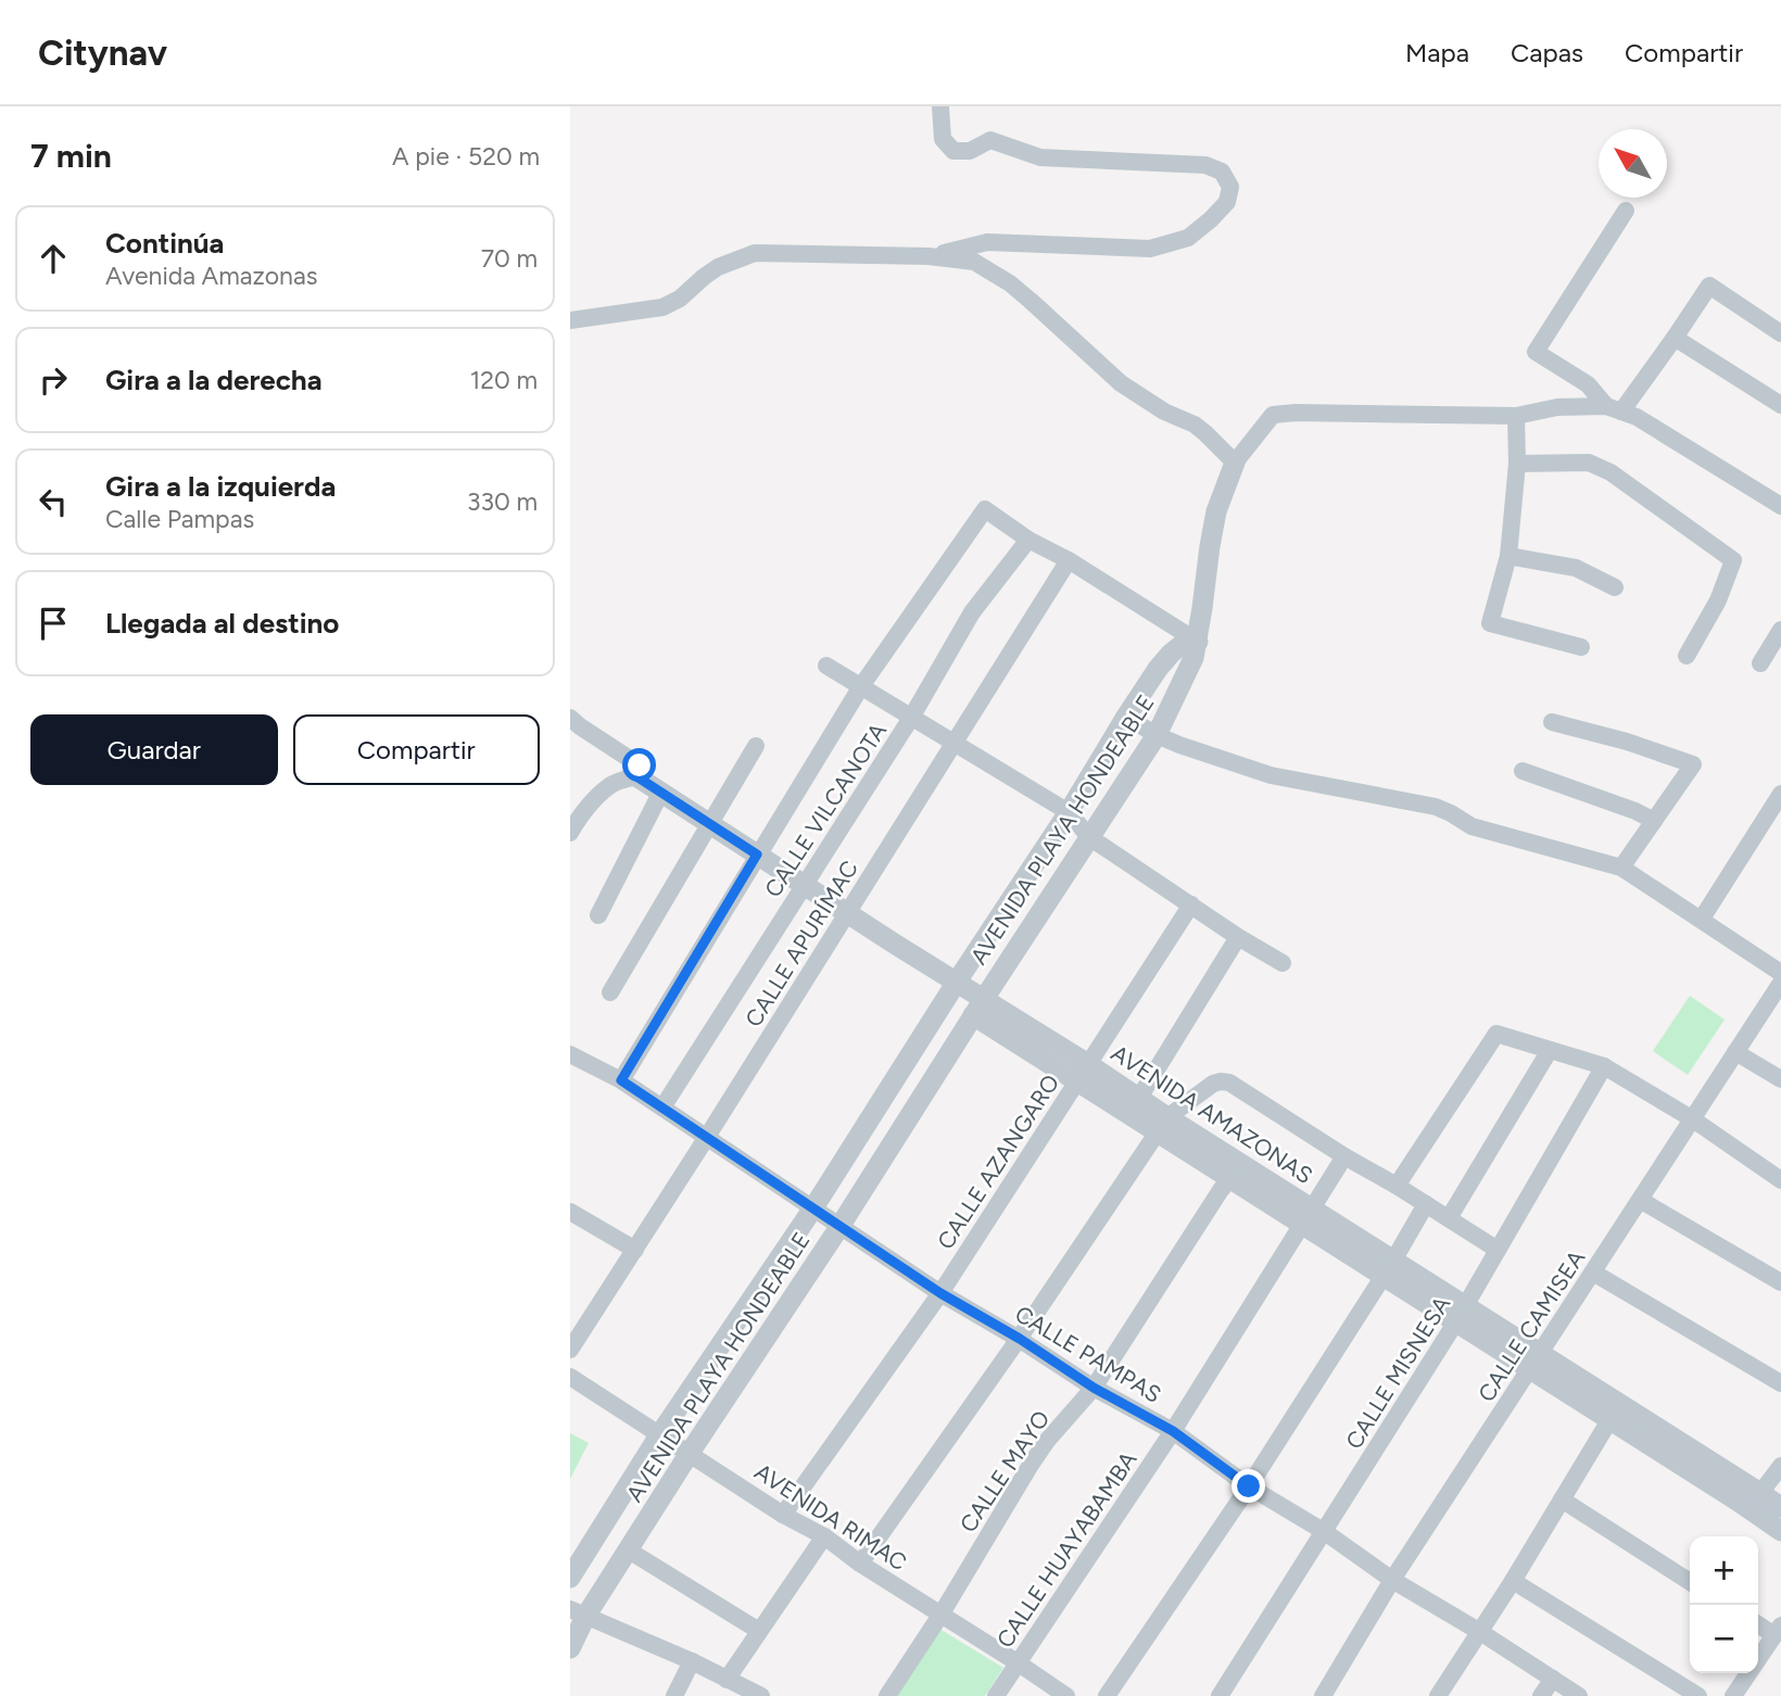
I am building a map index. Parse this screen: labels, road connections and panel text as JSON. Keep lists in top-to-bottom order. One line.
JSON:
{"streets":{"street":["CALLE VILCANOTA","AVENIDA PLAYA HONDEABLE","CALLE APURÍMAC","AVENIDA AMAZONAS","CALLE AZANGARO","CALLE CAMISEA","CALLE PAMPAS","CALLE MISNESA","CALLE MAYO","AVENIDA RIMAC","CALLE HUAYABAMBA"]},"crossings":[["CALLE VILCANOTA","AVENIDA AMAZONAS"],["CALLE VILCANOTA","CALLE PAMPAS"],["AVENIDA PLAYA HONDEABLE","AVENIDA AMAZONAS"],["AVENIDA PLAYA HONDEABLE","CALLE PAMPAS"],["AVENIDA PLAYA HONDEABLE","AVENIDA RIMAC"],["CALLE APURÍMAC","AVENIDA AMAZONAS"],["CALLE APURÍMAC","CALLE PAMPAS"],["AVENIDA AMAZONAS","CALLE AZANGARO"],["AVENIDA AMAZONAS","CALLE CAMISEA"],["AVENIDA AMAZONAS","CALLE MISNESA"],["AVENIDA AMAZONAS","CALLE MAYO"],["AVENIDA AMAZONAS","CALLE HUAYABAMBA"],["CALLE AZANGARO","CALLE PAMPAS"],["CALLE AZANGARO","AVENIDA RIMAC"],["CALLE CAMISEA","CALLE PAMPAS"],["CALLE PAMPAS","CALLE MISNESA"],["CALLE PAMPAS","CALLE MAYO"],["CALLE PAMPAS","CALLE HUAYABAMBA"],["CALLE MAYO","AVENIDA RIMAC"],["AVENIDA RIMAC","CALLE HUAYABAMBA"]],"north":"top left","page":{"header":"Citynav","nav":["Mapa","Capas","Compartir"],"heading":["7 min","A pie · 520 m"],"list":[["Continúa","Avenida Amazonas","70 m"],["Gira a la derecha","120 m"],["Gira a la izquierda","Calle Pampas","330 m"],"Llegada al destino"],"buttons":["Guardar","Compartir"],"map_buttons":["+","−"]}}
